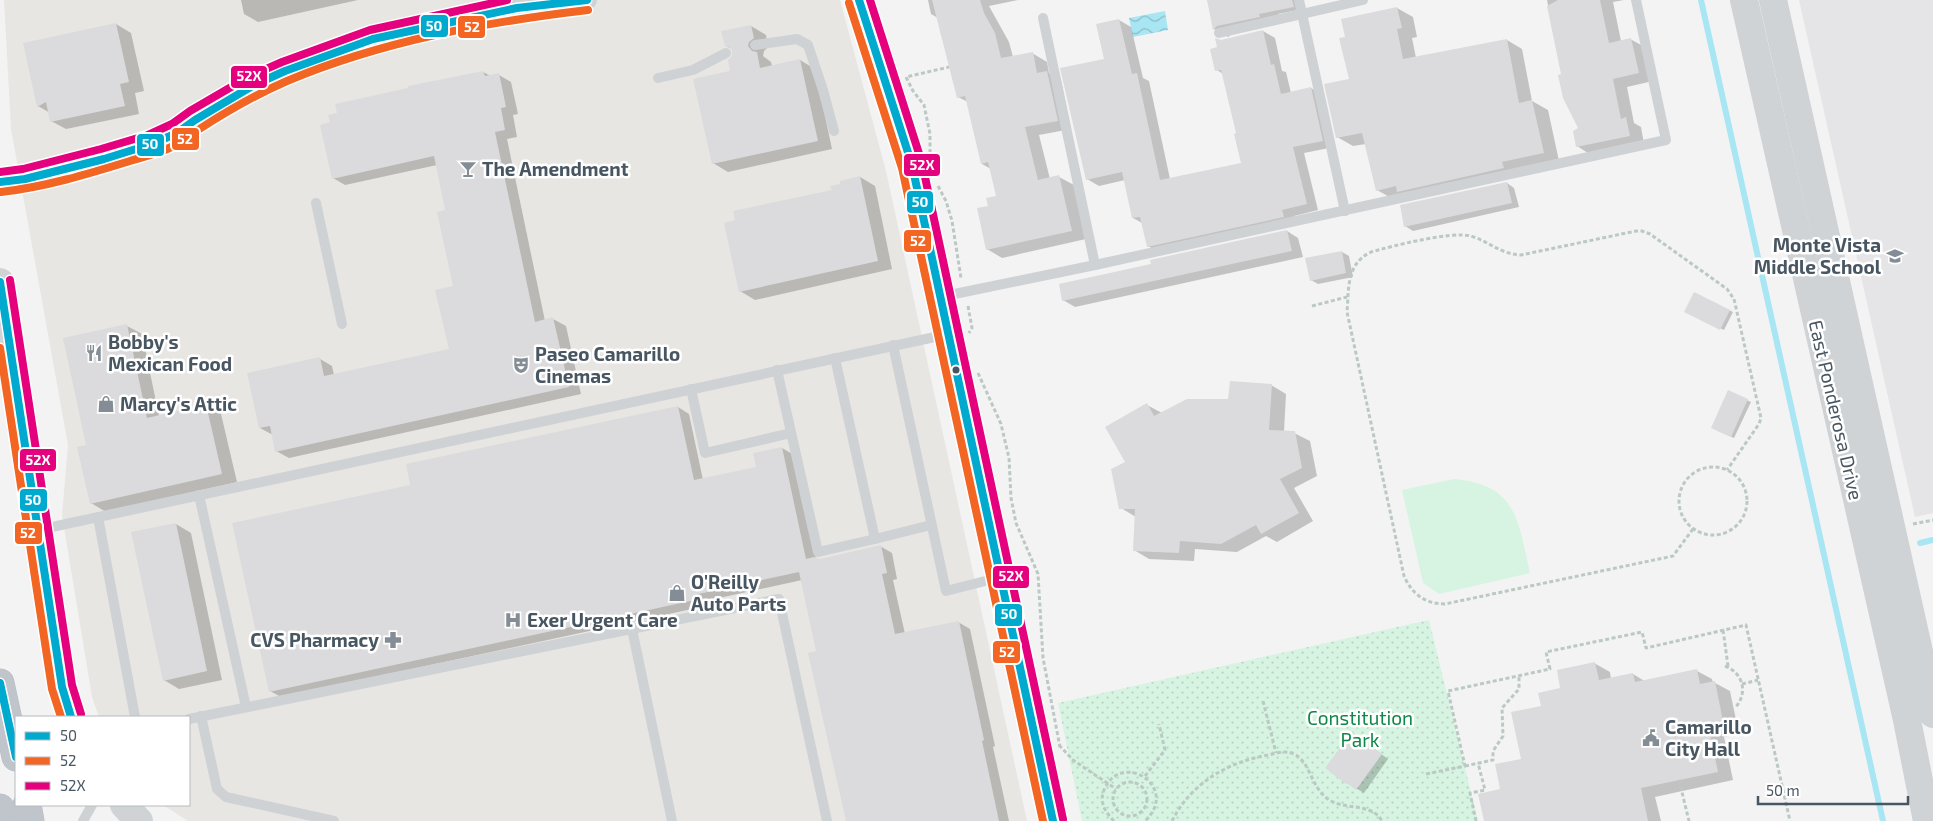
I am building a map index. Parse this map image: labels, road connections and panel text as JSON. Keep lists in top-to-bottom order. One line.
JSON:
{"streets":{"main road":["East Ponderosa Drive"]},"parks":["Constitution Park"],"places":{"bar":["The Amendment"],"school or university":["Monte Vista Middle School"],"restaurant":["Bobby's Mexican Food"],"theatre":["Paseo Camarillo Cinemas"],"shop":["Marcy's Attic","O'Reilly Auto Parts"],"hospital":["Exer Urgent Care"],"pharmacy":["CVS Pharmacy"],"public building":["Camarillo City Hall"]},"lines":["transit line 50","transit line 52X","transit line 52"],"legend":["50","52","52X"],"scale_bar":"50 m"}
